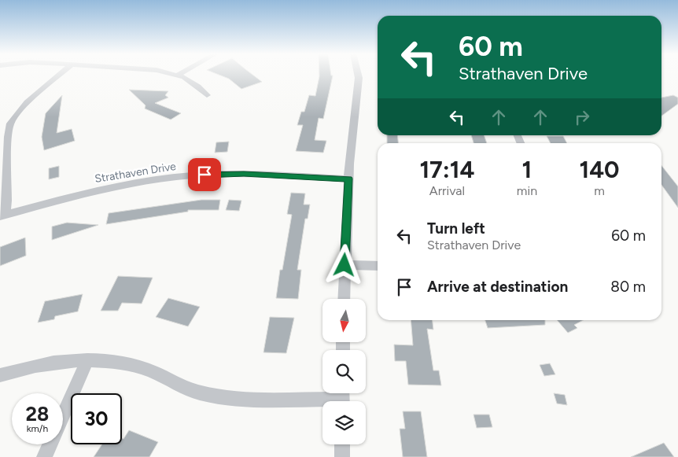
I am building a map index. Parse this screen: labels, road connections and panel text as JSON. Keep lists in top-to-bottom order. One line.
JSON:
{"streets":{"street":["Strathaven Drive"]},"north":"bottom","page":{"turn":["60 m","Strathaven Drive"],"eta":["17:14","Arrival","1","min","140","m"],"list":[{"name":"Turn left","note":"Strathaven Drive","value":"60 m"},{"name":"Arrive at destination","value":"80 m"}],"speed":"28 km/h","limit":"30"}}
